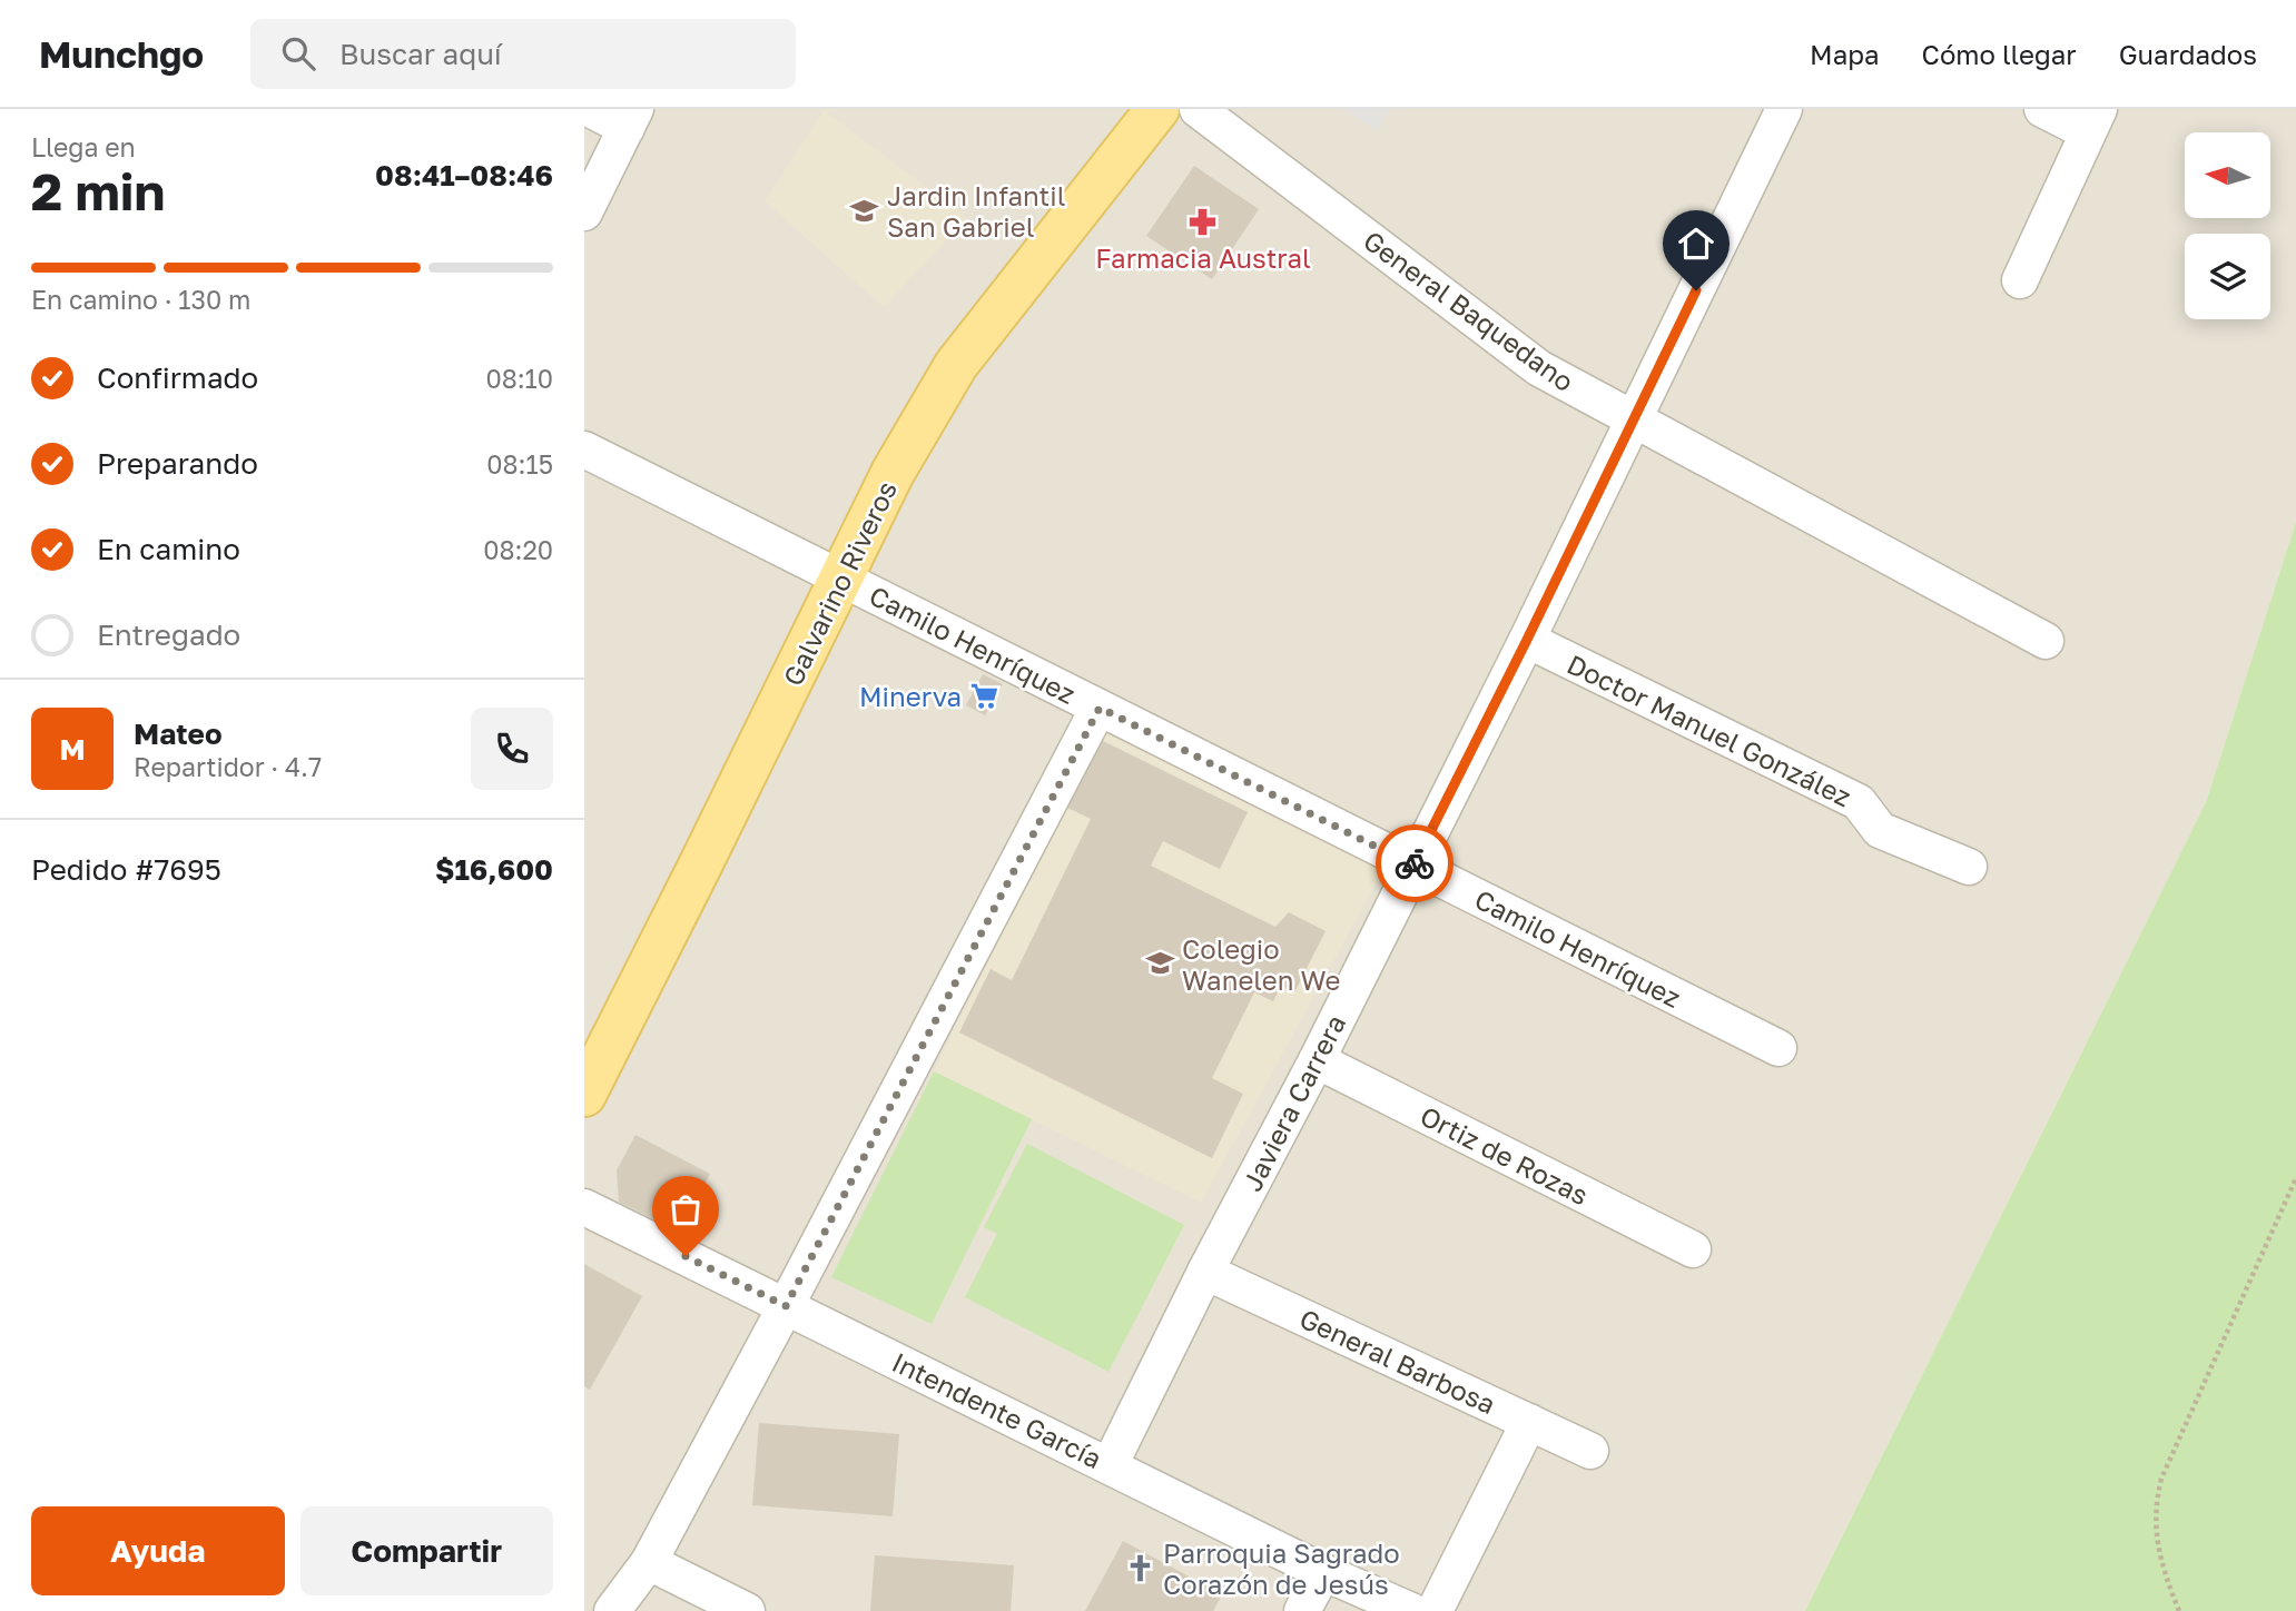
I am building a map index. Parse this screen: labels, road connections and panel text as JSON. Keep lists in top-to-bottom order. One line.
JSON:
{"streets":{"main road":["Galvarino Riveros"],"street":["General Baquedano","Camilo Henríquez","Doctor Manuel González","Javiera Carrera","Ortiz de Rozas","General Barbosa","Intendente García"]},"crossings":[["General Baquedano","Javiera Carrera"],["Galvarino Riveros","Camilo Henríquez"],["Camilo Henríquez","Javiera Carrera"],["Doctor Manuel González","Javiera Carrera"],["Javiera Carrera","Ortiz de Rozas"],["Javiera Carrera","General Barbosa"],["Javiera Carrera","Intendente García"]],"places":{"school or university":["Jardin Infantil San Gabriel","Colegio Wanelen We"],"pharmacy":["Farmacia Austral"],"supermarket":["Minerva"],"church":["Parroquia Sagrado Corazón de Jesús"]},"north":"left","page":{"header":"Munchgo","search":"Buscar aquí","nav":["Mapa","Cómo llegar","Guardados"],"heading":["2 min","Llega en","08:41–08:46"],"panel":["Mateo","Repartidor · 4.7","Pedido #7695","$16,600"],"bar":"En camino · 130 m","list":[["Confirmado","08:10"],["Preparando","08:15"],["En camino","08:20"],"Entregado"],"round":"M","buttons":["Ayuda","Compartir"]}}
